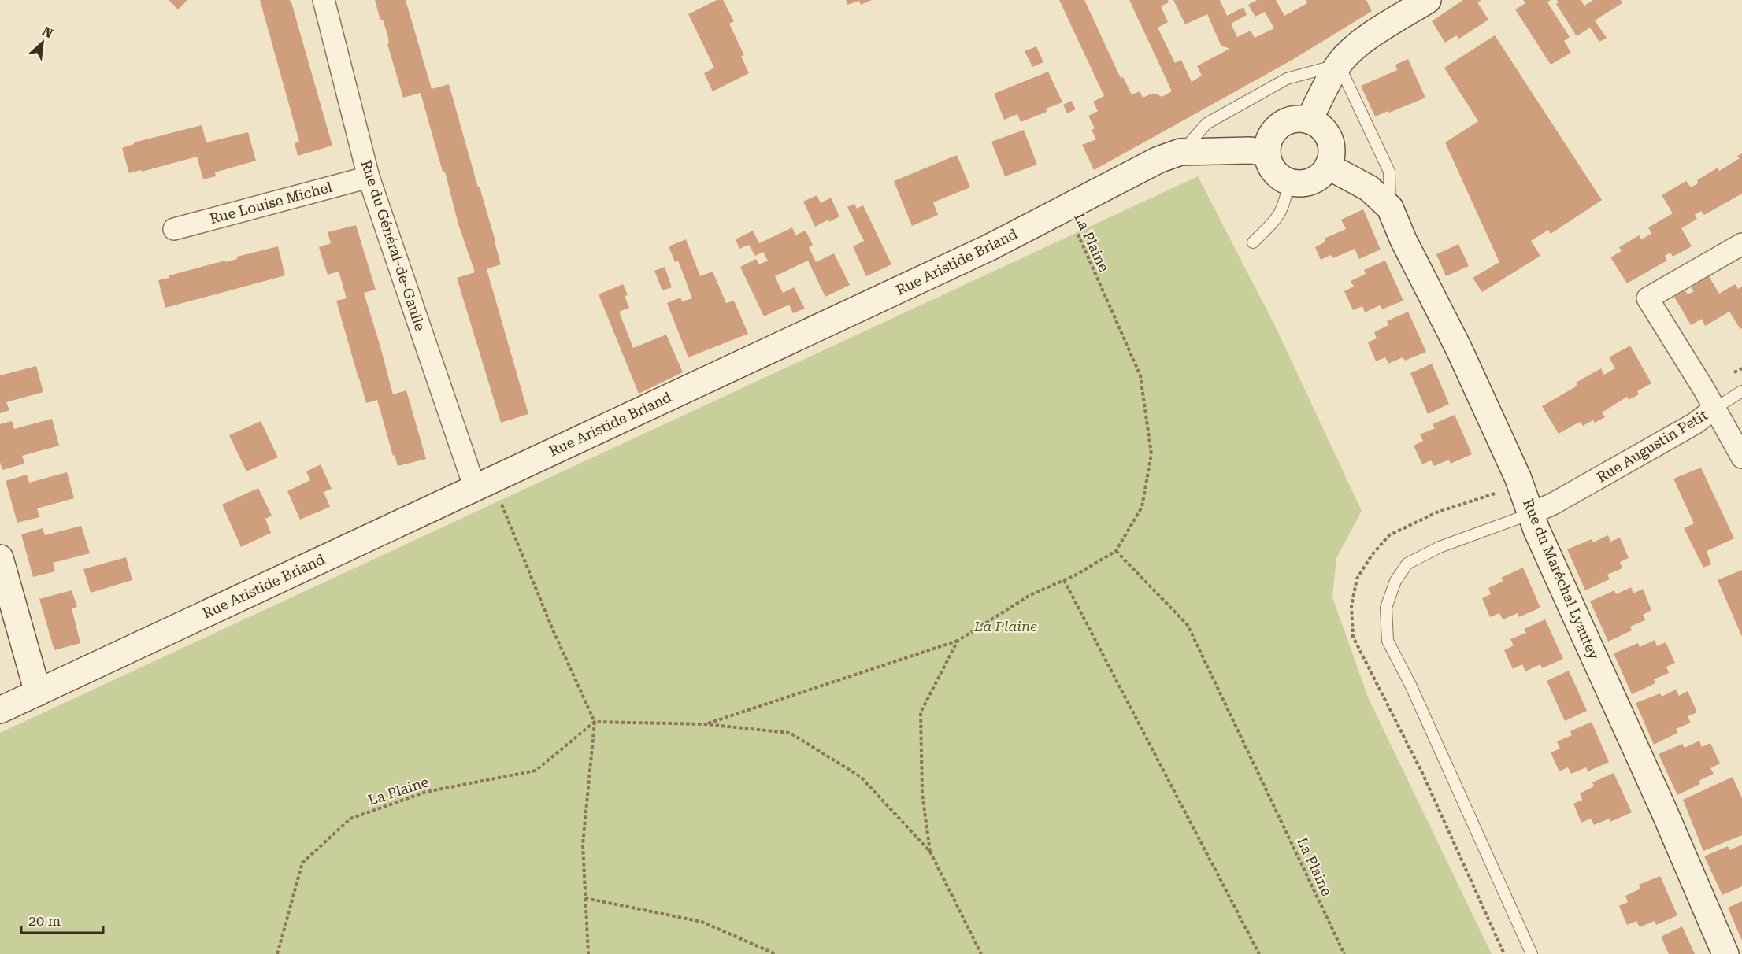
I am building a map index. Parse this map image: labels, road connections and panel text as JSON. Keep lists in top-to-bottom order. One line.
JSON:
{"streets":{"street":["Rue Louise Michel","Rue du Général-de-Gaulle","Rue Aristide Briand","Rue Augustin Petit","Rue du Maréchal Lyautey"],"path":["La Plaine"]},"crossings":[["Rue Louise Michel","Rue du Général-de-Gaulle"],["La Plaine","Rue Aristide Briand"],["Rue du Général-de-Gaulle","Rue Aristide Briand"],["Rue Aristide Briand","Rue du Maréchal Lyautey"],["Rue Augustin Petit","Rue du Maréchal Lyautey"]],"parks":["La Plaine"],"scale_bar":"20 m","north":"top right"}
